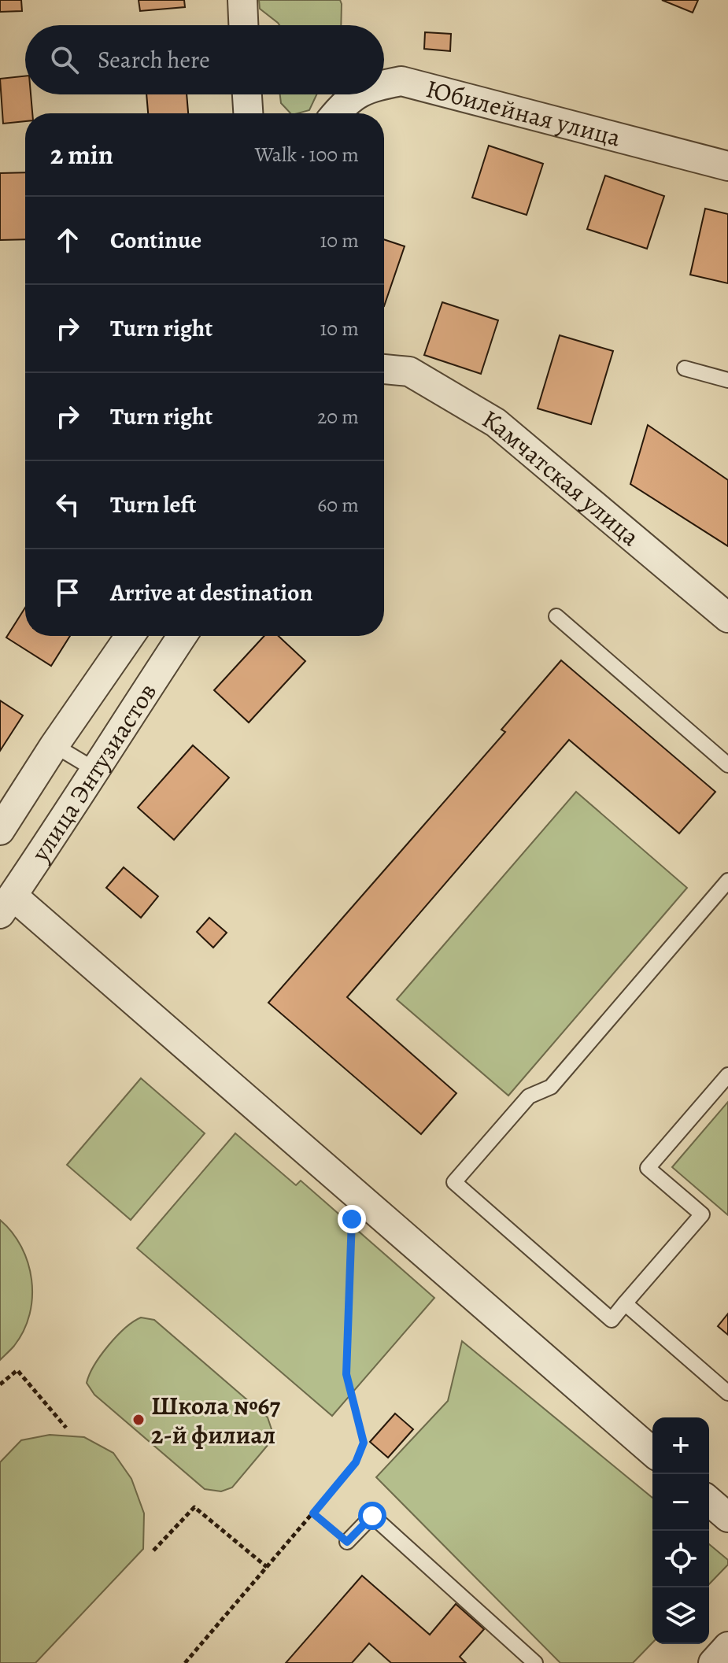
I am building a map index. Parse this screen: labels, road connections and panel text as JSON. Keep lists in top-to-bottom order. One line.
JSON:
{"streets":{"street":["Юбилейная улица","Камчатская улица","улица Энтузиастов"]},"places":["Школа №67 2-й филиал"],"page":{"search":"Search here","heading":["2 min","Walk · 100 m"],"list":[["Continue","10 m"],["Turn right","10 m"],["Turn right","20 m"],["Turn left","60 m"],"Arrive at destination"],"map_buttons":["+","−"]}}
